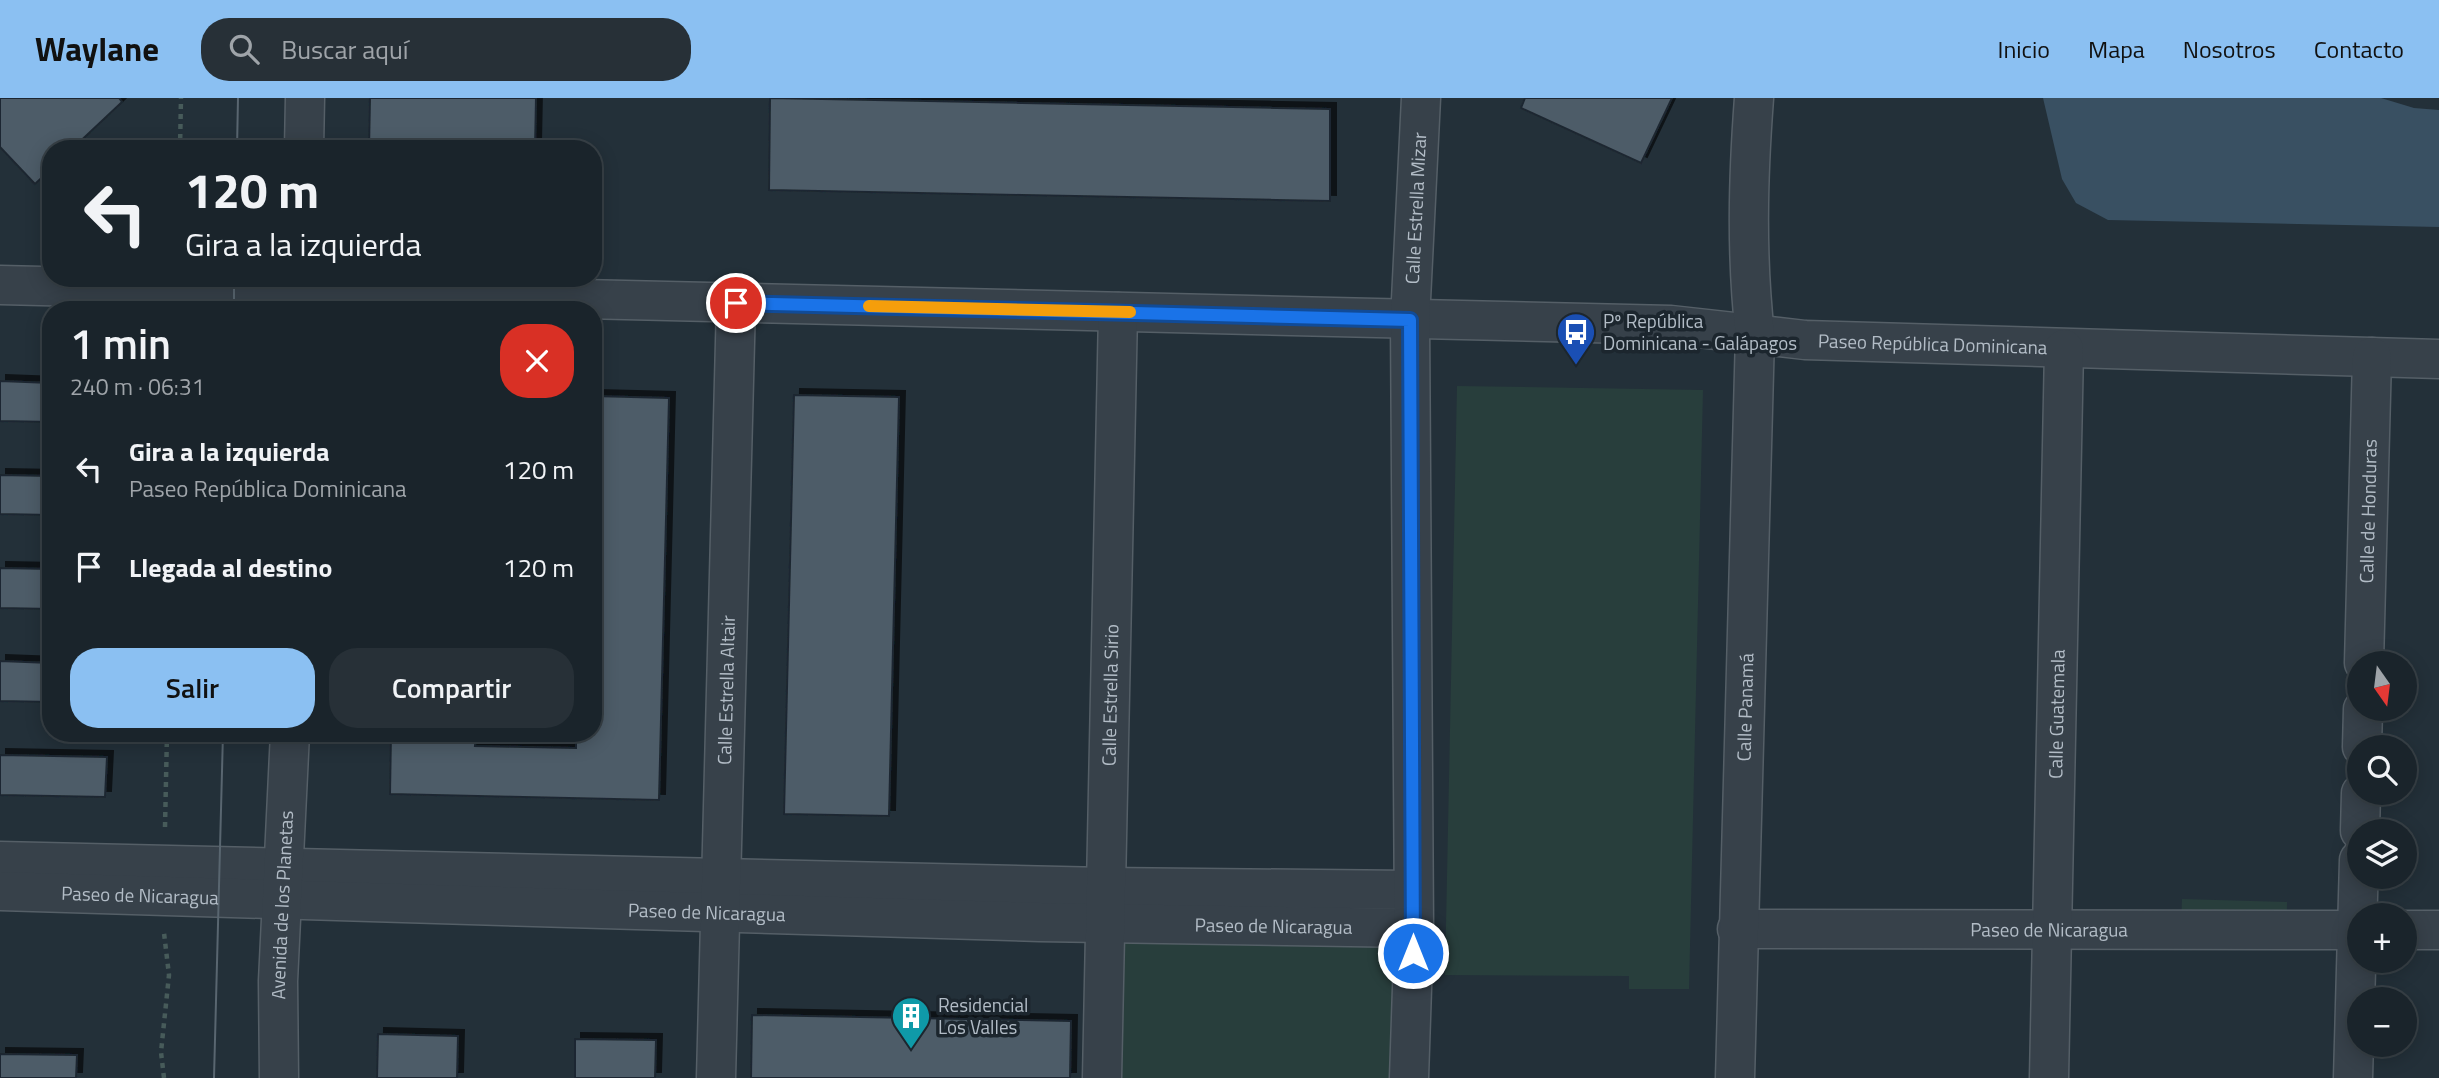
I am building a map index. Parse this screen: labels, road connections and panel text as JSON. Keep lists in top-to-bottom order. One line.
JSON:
{"streets":{"street":["Calle Estrella Mizar","Paseo República Dominicana","Calle de Honduras","Calle Estrella Altair","Calle Estrella Sirio","Calle Panamá","Calle Guatemala","Paseo de Nicaragua","Avenida de los Planetas"]},"crossings":[["Calle Estrella Mizar","Paseo República Dominicana"],["Calle Estrella Mizar","Paseo de Nicaragua"],["Paseo República Dominicana","Calle de Honduras"],["Paseo República Dominicana","Calle Estrella Altair"],["Paseo República Dominicana","Calle Estrella Sirio"],["Paseo República Dominicana","Calle Panamá"],["Paseo República Dominicana","Calle Guatemala"],["Calle Estrella Altair","Paseo de Nicaragua"],["Calle Estrella Sirio","Paseo de Nicaragua"],["Calle Panamá","Paseo de Nicaragua"],["Calle Guatemala","Paseo de Nicaragua"],["Paseo de Nicaragua","Avenida de los Planetas"]],"places":{"bus stop":["Pº República Dominicana - Galápagos"],"building":["Residencial Los Valles"]},"north":"bottom","page":{"header":"Waylane","search":"Buscar aquí","nav":["Inicio","Mapa","Nosotros","Contacto"],"turn":["120 m","Gira a la izquierda"],"heading":["1 min","240 m · 06:31"],"list":[{"name":"Gira a la izquierda","note":"Paseo República Dominicana","value":"120 m"},{"name":"Llegada al destino","value":"120 m"}],"buttons":["Salir","Compartir"],"map_buttons":["+","−"]}}
